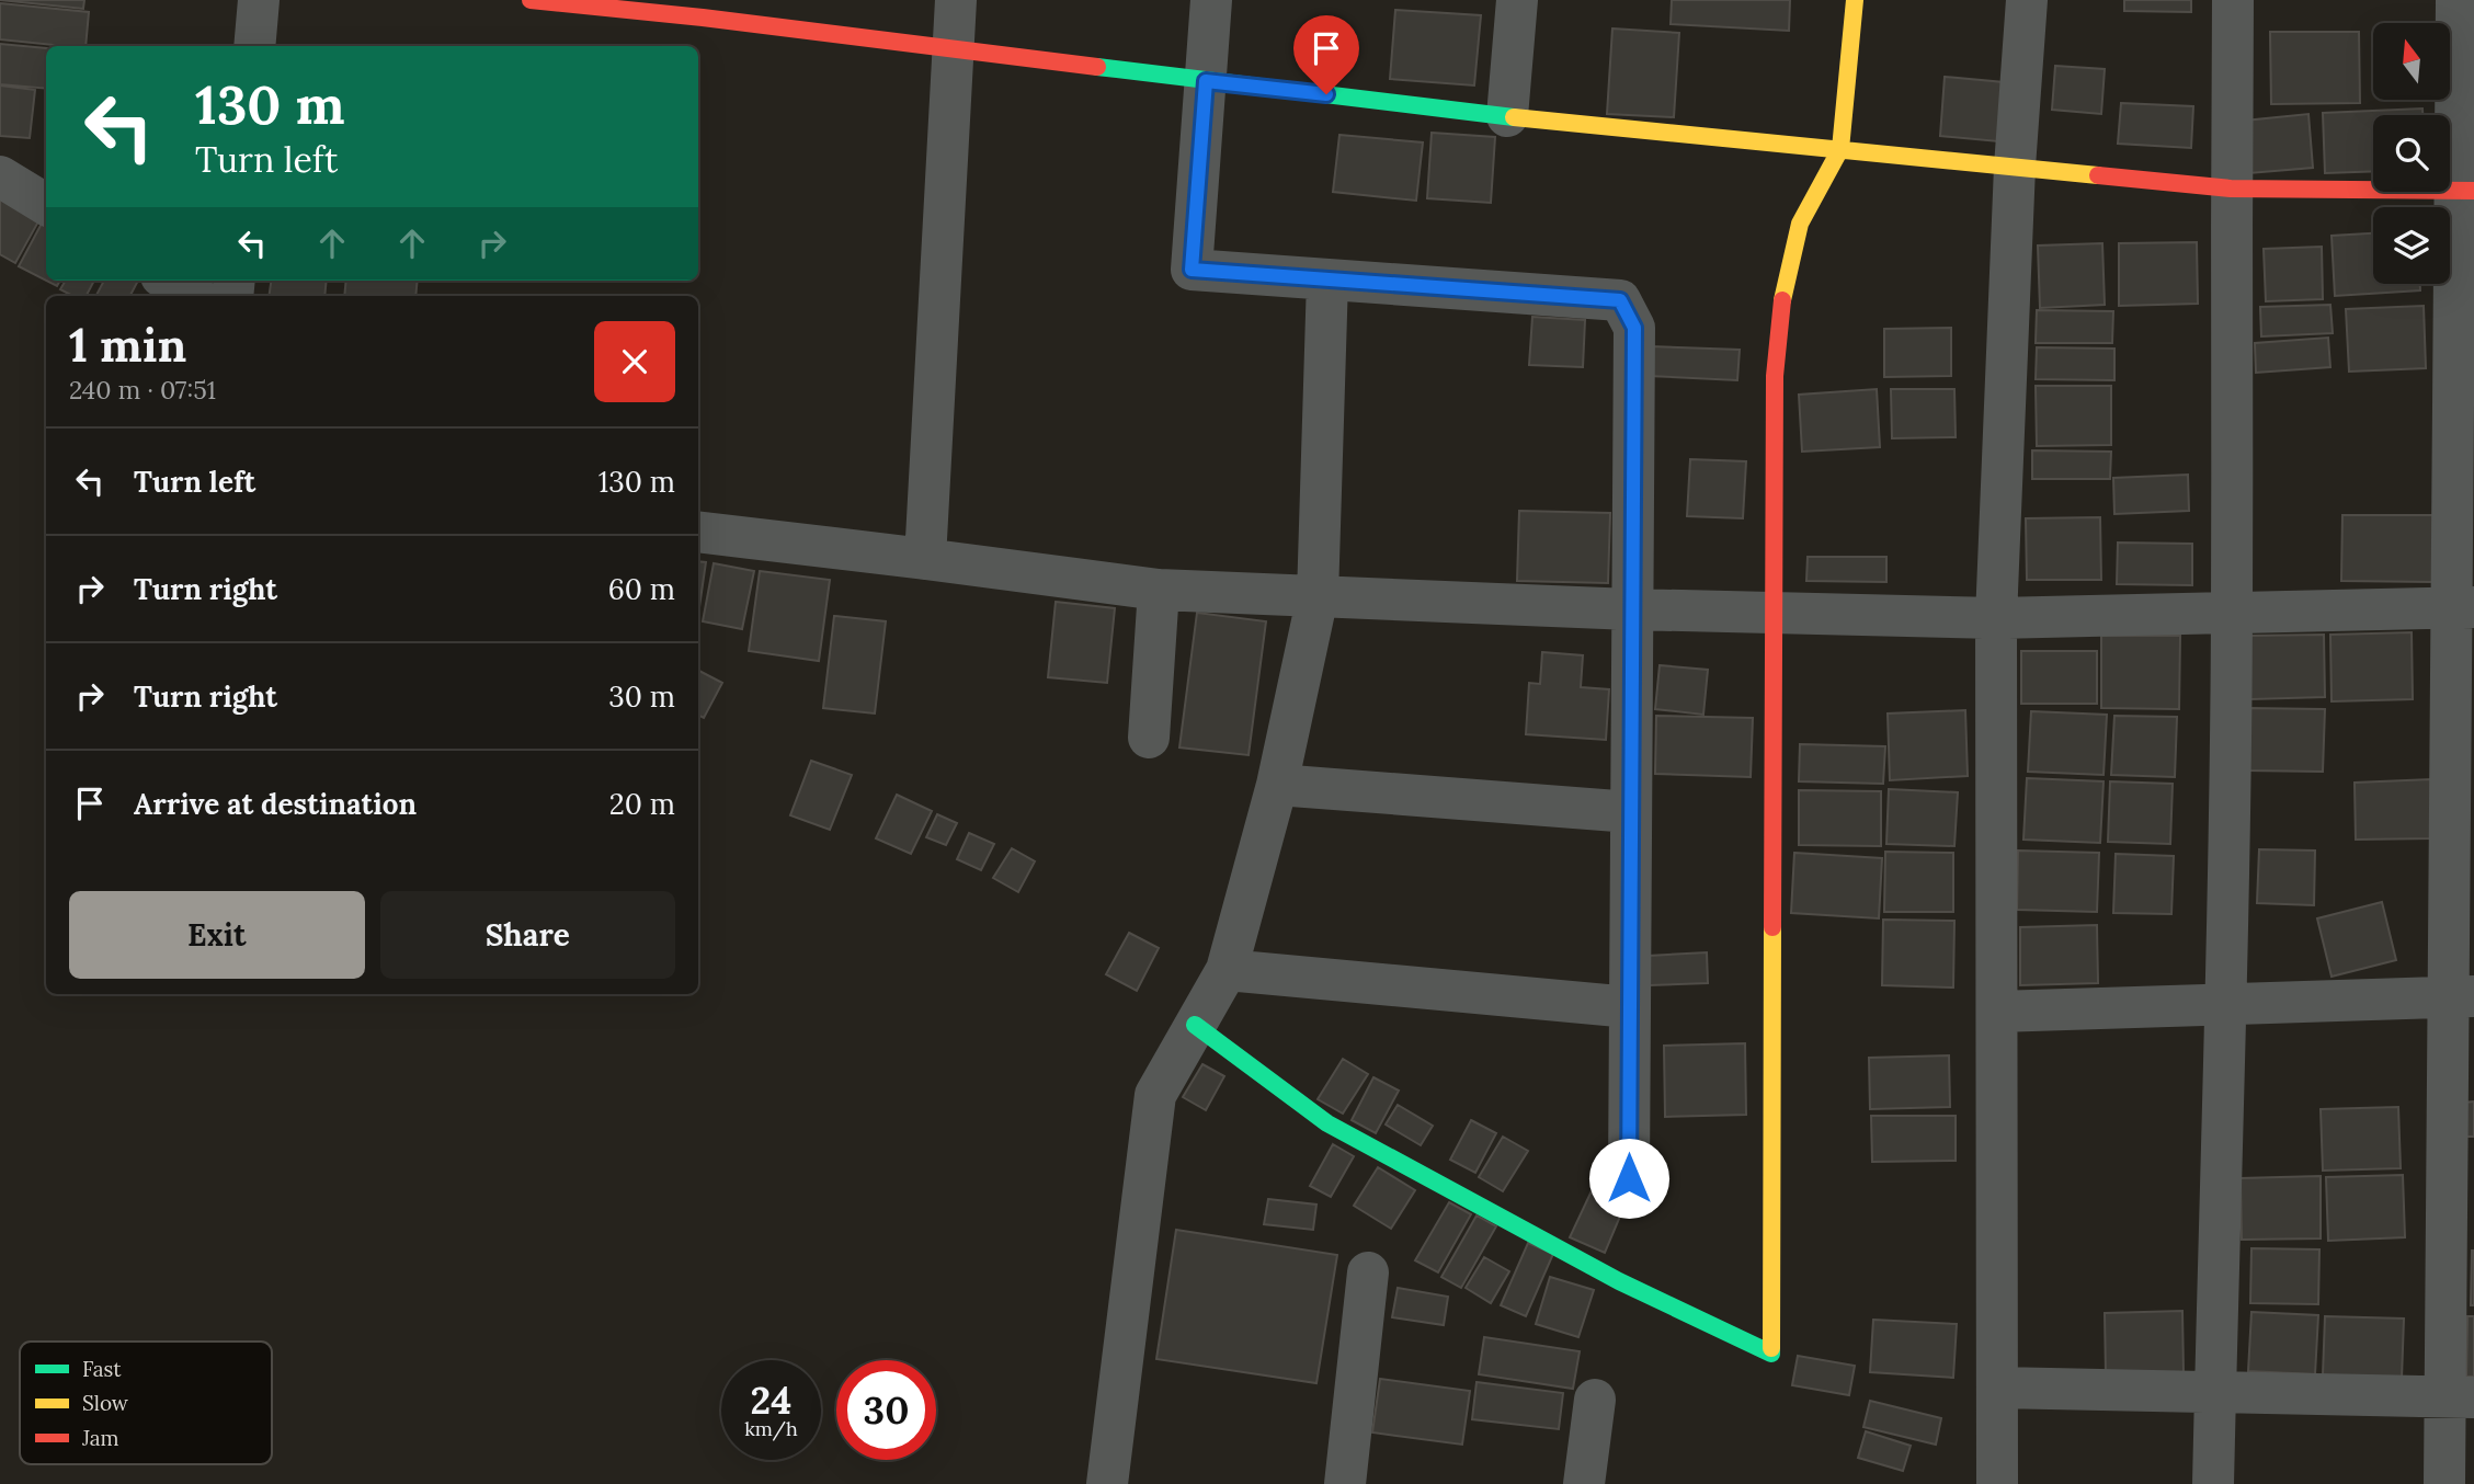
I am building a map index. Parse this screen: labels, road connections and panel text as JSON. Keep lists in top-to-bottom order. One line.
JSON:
{"legend":["Fast","Slow","Jam"],"north":"top","page":{"turn":["130 m","Turn left"],"heading":["1 min","240 m · 07:51"],"list":[{"name":"Turn left","value":"130 m"},{"name":"Turn right","value":"60 m"},{"name":"Turn right","value":"30 m"},{"name":"Arrive at destination","value":"20 m"}],"buttons":["Exit","Share"],"speed":"24 km/h","limit":"30"}}
